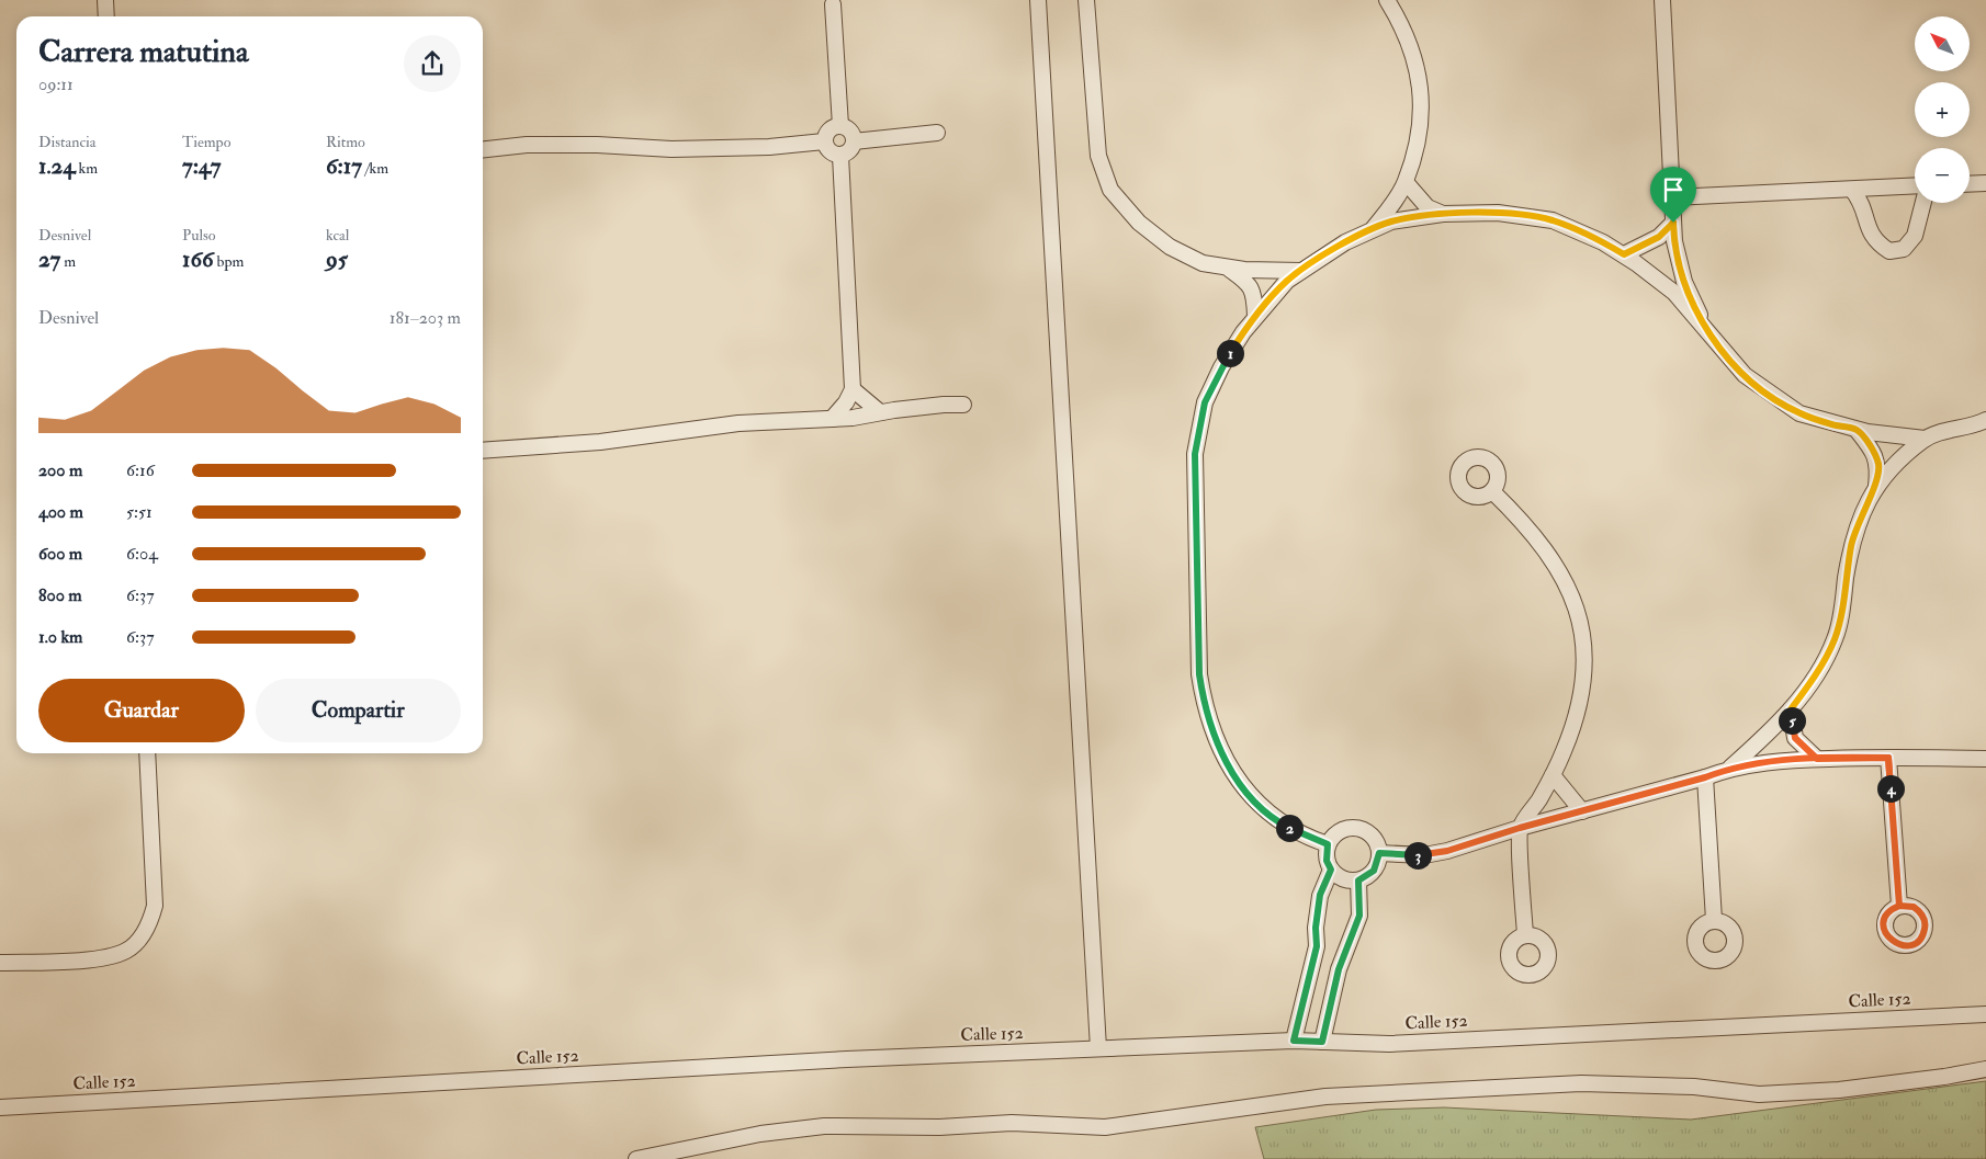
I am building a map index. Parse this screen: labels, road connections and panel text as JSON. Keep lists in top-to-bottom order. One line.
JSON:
{"streets":{"street":["Calle 152"]},"north":"top left","page":{"map_buttons":["+","−"],"heading":["Carrera matutina","09:11"],"stats":[["Distancia","1.24 km"],["Tiempo","7:47"],["Ritmo","6:17 /km"],["Desnivel","27 m"],["Pulso","166 bpm"],["kcal","95"]],"chart":["Desnivel","181–203 m"],"pins":["1","5","4","2","3"],"list":[{"name":"200 m","note":"6:16"},{"name":"400 m","note":"5:51"},{"name":"600 m","note":"6:04"},{"name":"800 m","note":"6:37"},{"name":"1.0 km","note":"6:37"}],"buttons":["Guardar","Compartir"]}}
